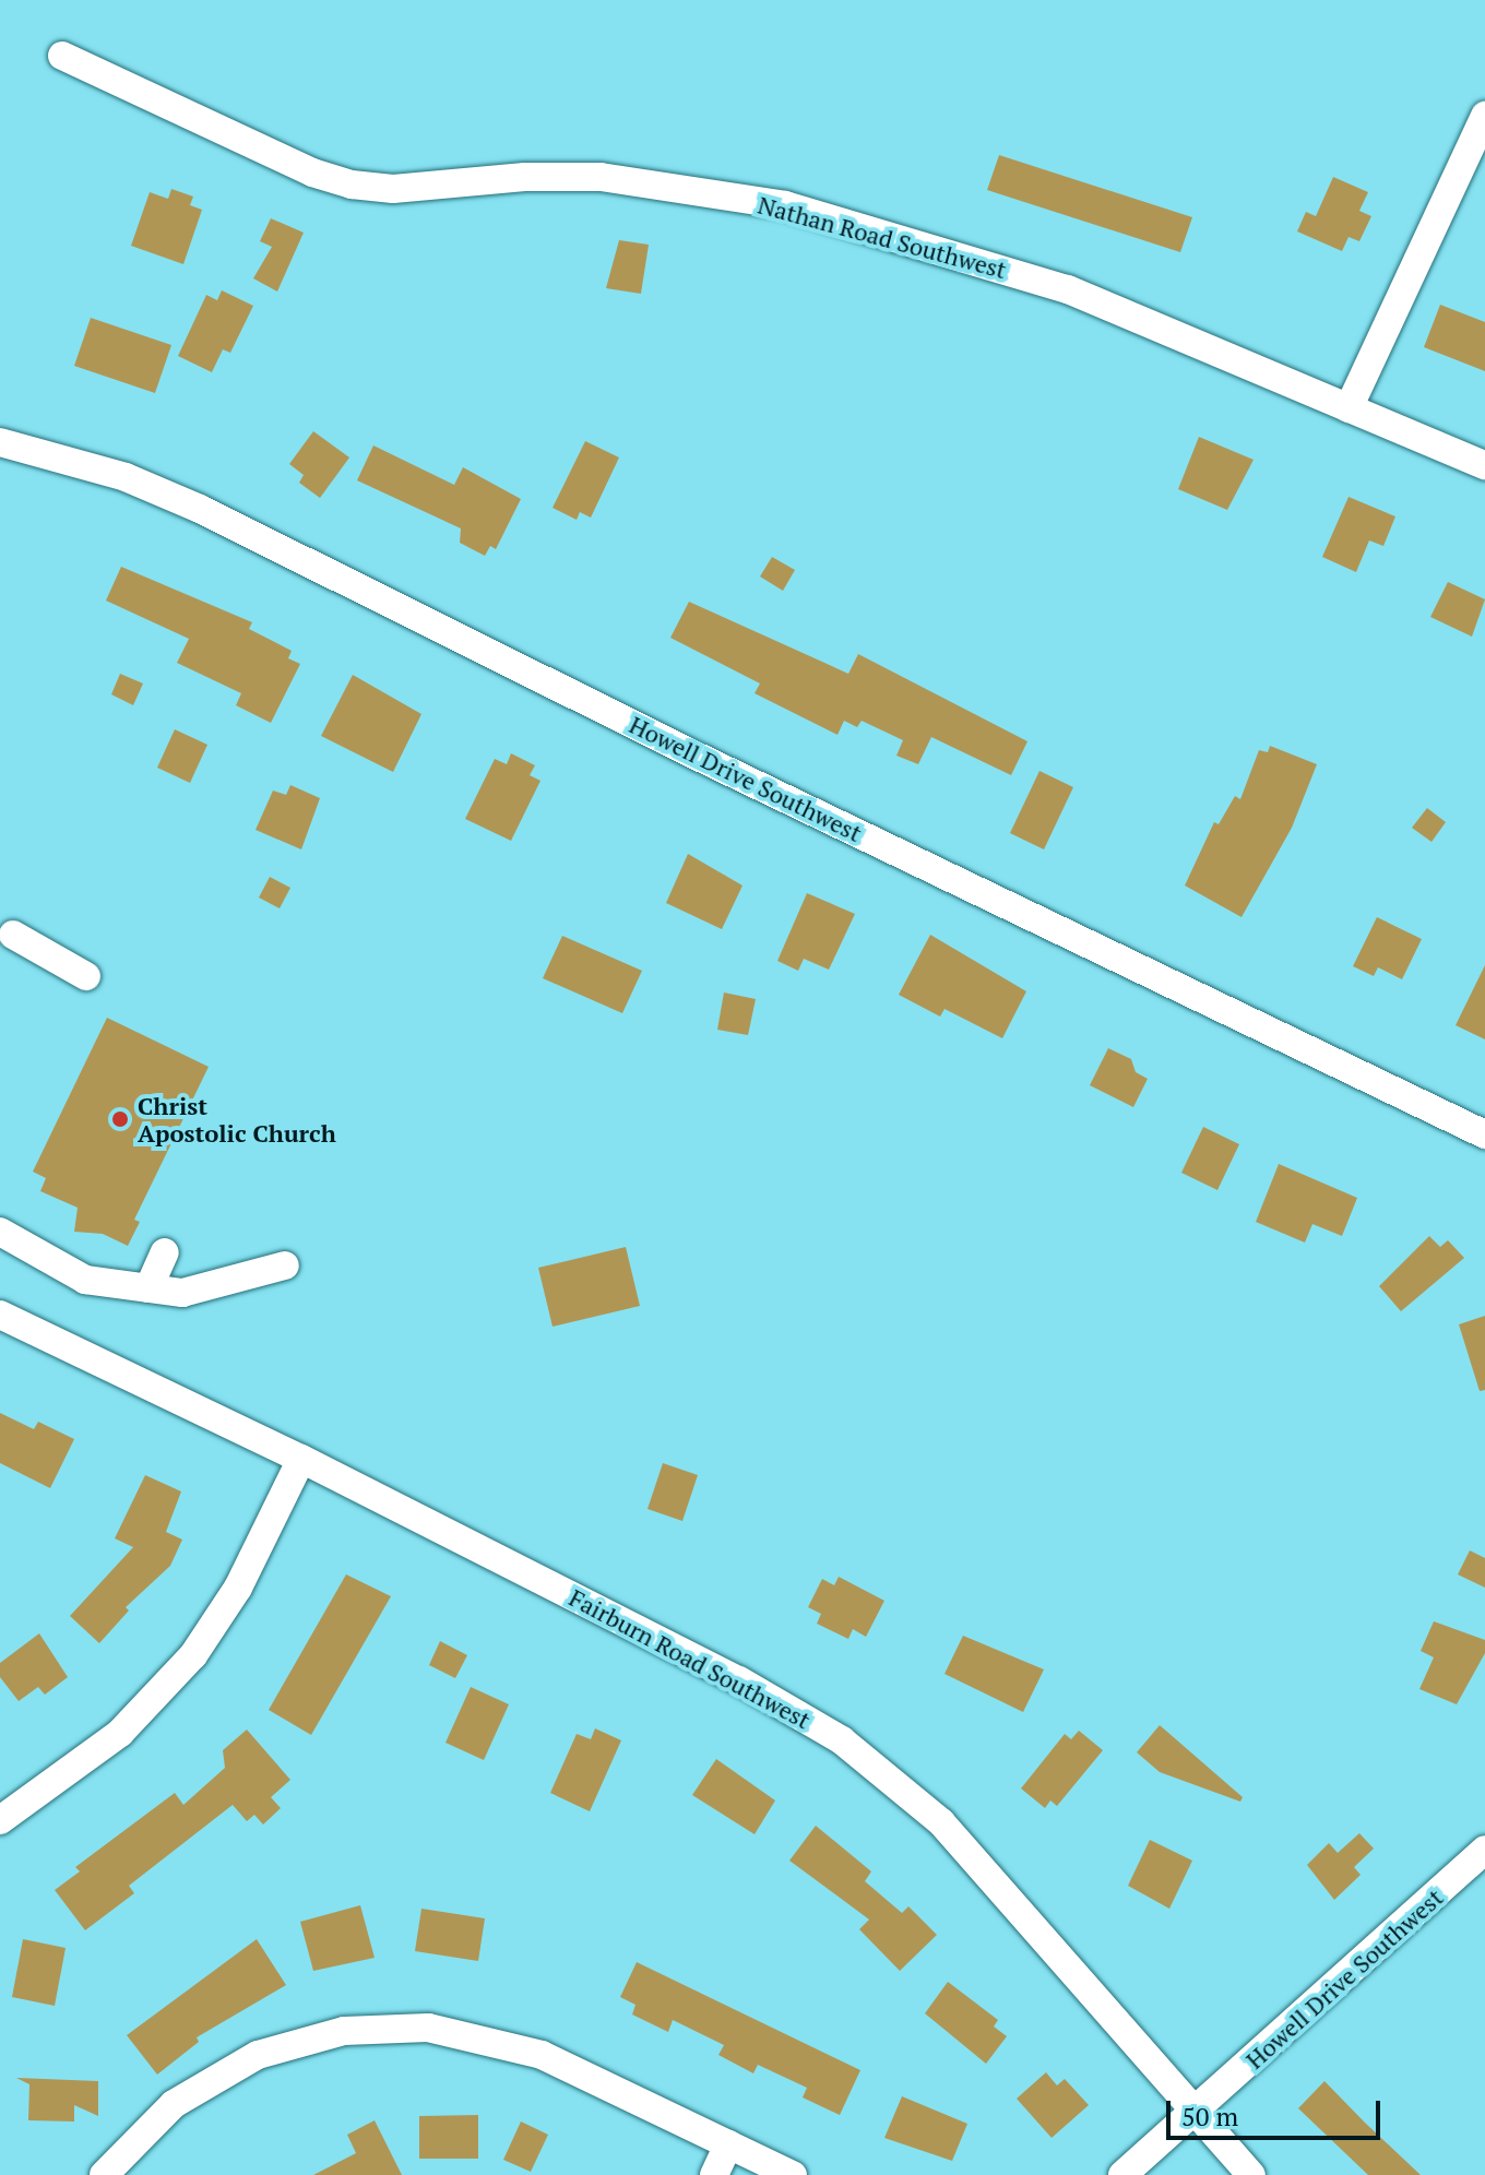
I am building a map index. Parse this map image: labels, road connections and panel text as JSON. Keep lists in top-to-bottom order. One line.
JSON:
{"streets":{"street":["Nathan Road Southwest","Howell Drive Southwest","Fairburn Road Southwest"]},"crossings":[["Howell Drive Southwest","Fairburn Road Southwest"]],"places":["Christ Apostolic Church"],"scale_bar":"50 m"}
